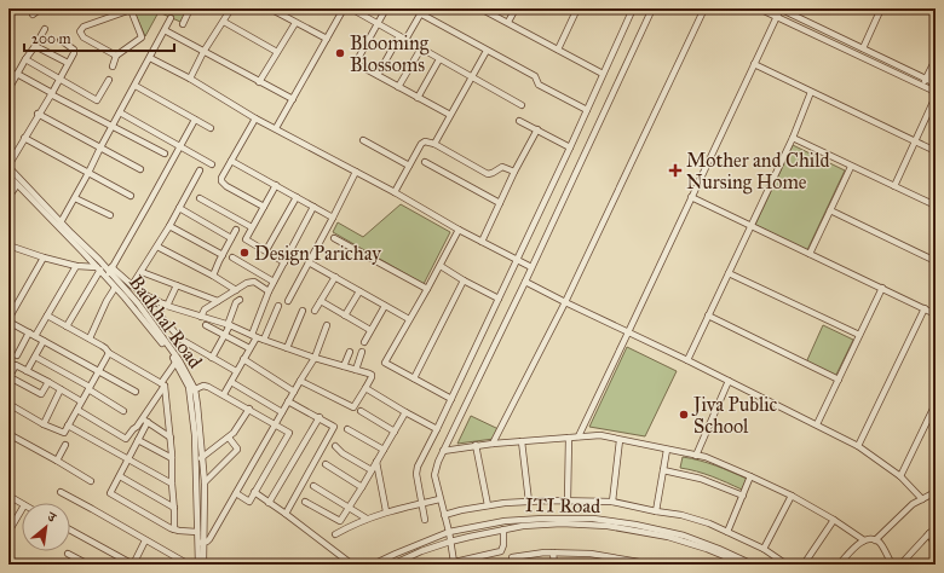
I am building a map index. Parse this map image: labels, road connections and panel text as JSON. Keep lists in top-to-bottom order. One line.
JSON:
{"streets":{"street":["Badkhal Road","ITI Road"]},"places":{"other":["Blooming Blossoms","Design Parichay","Jiva Public School"],"health":["Mother and Child Nursing Home"]},"scale_bar":"200 m","north":"top right"}
